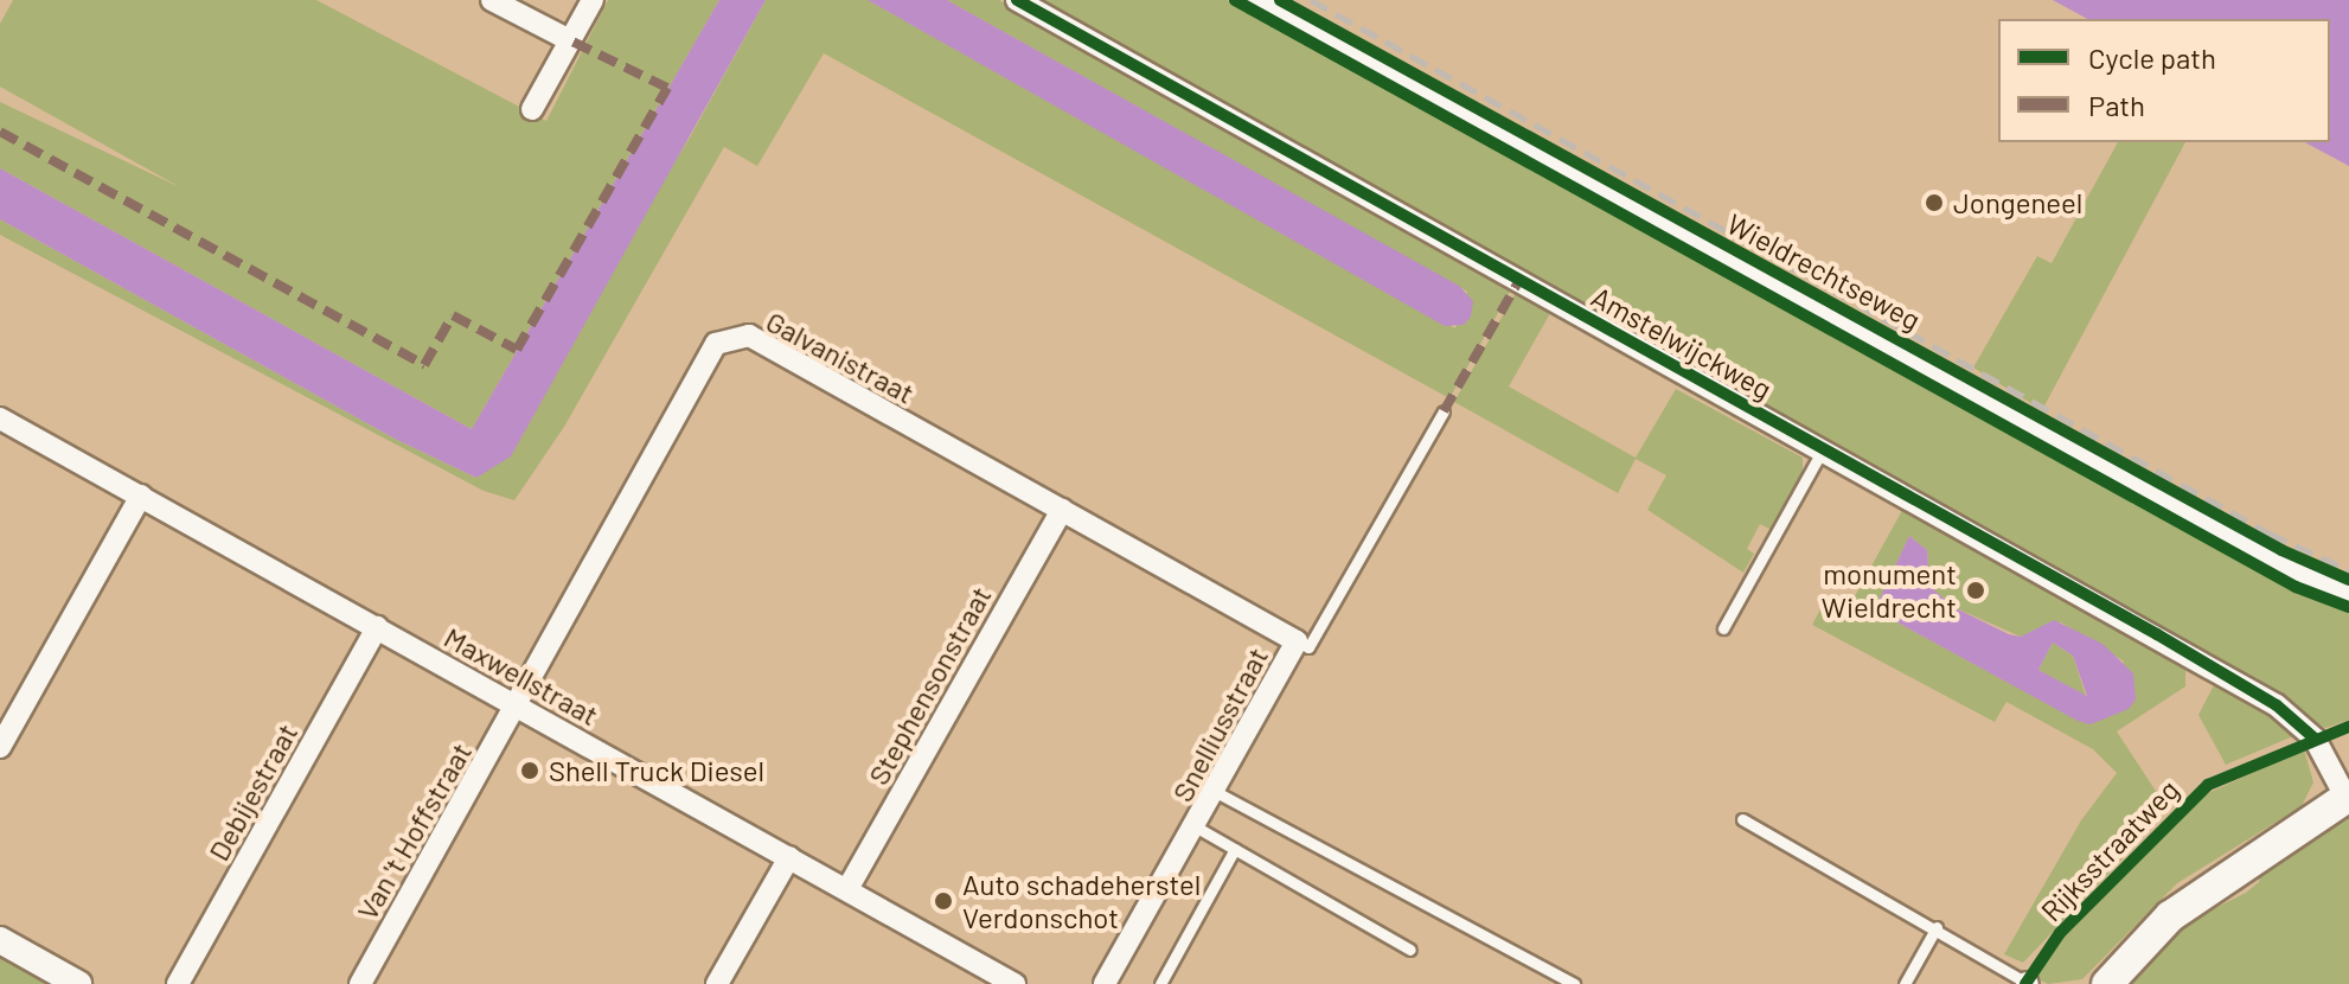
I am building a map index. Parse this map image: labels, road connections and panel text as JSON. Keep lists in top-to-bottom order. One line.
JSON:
{"streets":{"street":["Wieldrechtseweg","Amstelwijckweg","Galvanistraat","Maxwellstraat","Stephensonstraat","Snelliusstraat","Debijestraat","Van 't Hoffstraat"],"cycle path":["Rijksstraatweg"]},"crossings":[["Galvanistraat","Maxwellstraat"],["Galvanistraat","Stephensonstraat"],["Galvanistraat","Snelliusstraat"],["Galvanistraat","Van 't Hoffstraat"],["Maxwellstraat","Stephensonstraat"],["Maxwellstraat","Debijestraat"],["Maxwellstraat","Van 't Hoffstraat"]],"places":["Jongeneel","monument Wieldrecht","Shell Truck Diesel","Auto schadeherstel Verdonschot"],"legend":["Cycle path","Path"]}
